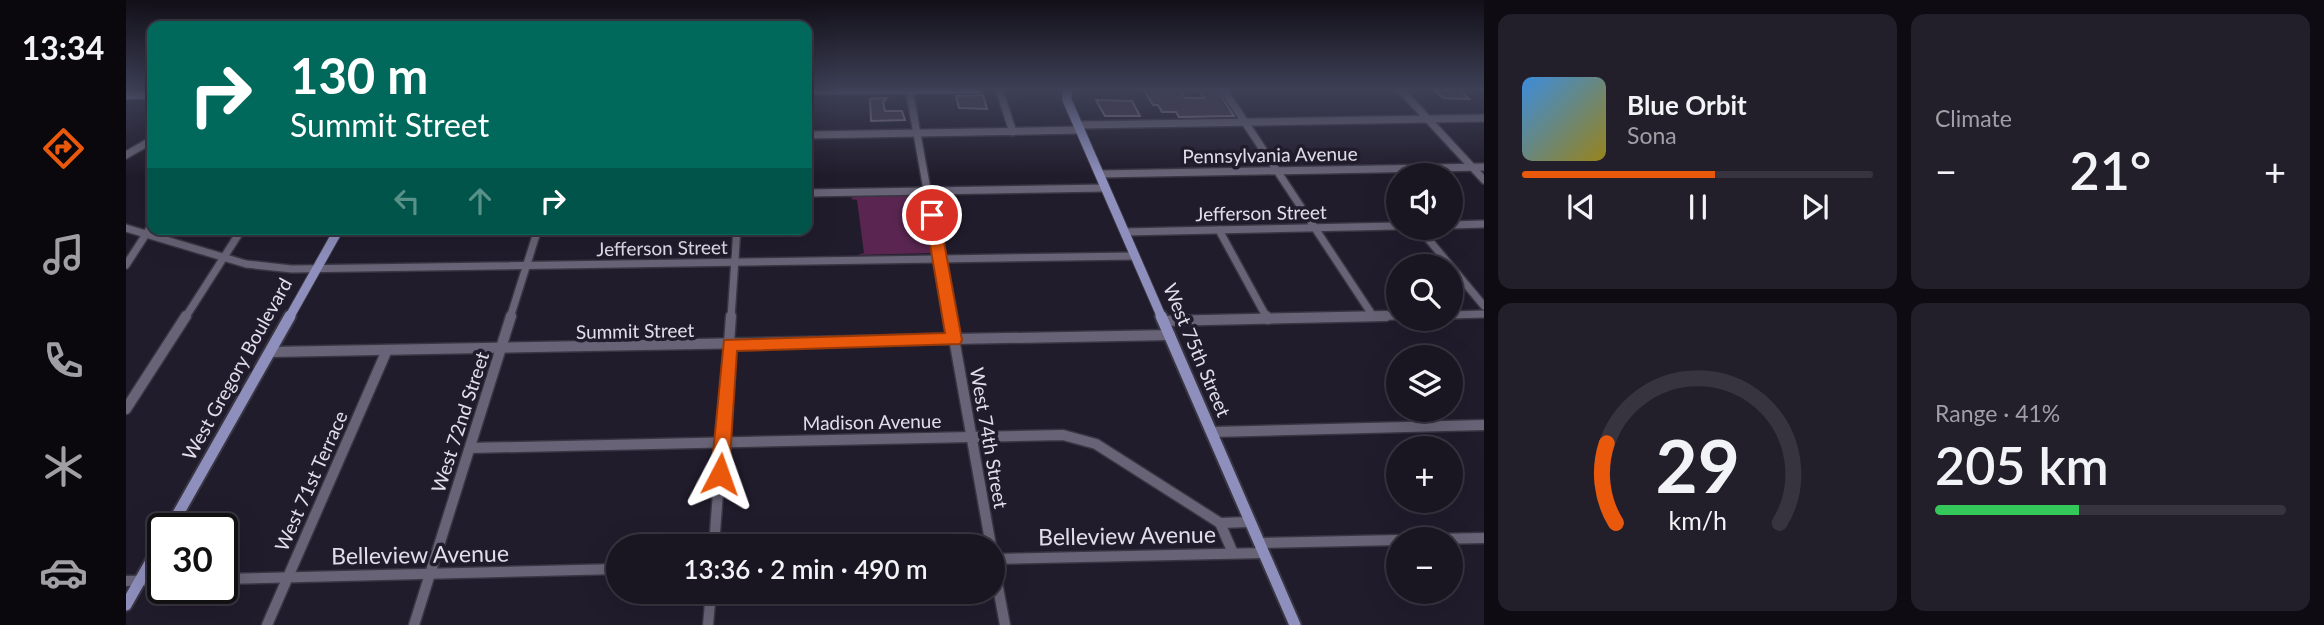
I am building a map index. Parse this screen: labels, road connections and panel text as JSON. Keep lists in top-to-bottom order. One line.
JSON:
{"streets":{"main road":["West 75th Street","West Gregory Boulevard"],"street":["Pennsylvania Avenue","Jefferson Street","Summit Street","West 72nd Street","Madison Avenue","West 74th Street","West 71st Terrace","Belleview Avenue"]},"crossings":[["Pennsylvania Avenue","West 75th Street"],["Jefferson Street","West 75th Street"],["Jefferson Street","West Gregory Boulevard"],["Jefferson Street","West 72nd Street"],["Jefferson Street","West 74th Street"],["Summit Street","West 75th Street"],["Summit Street","West Gregory Boulevard"],["Summit Street","West 72nd Street"],["Summit Street","West 74th Street"],["Summit Street","West 71st Terrace"],["West 75th Street","Belleview Avenue"],["West 72nd Street","Madison Avenue"],["West 72nd Street","Belleview Avenue"],["Madison Avenue","West 74th Street"],["West 71st Terrace","Belleview Avenue"]],"page":{"tabs":"13:34","tile":["Climate",["Range · 41%","205 km"]],"turn":["130 m","Summit Street"],"song":["Blue Orbit","Sona"],"heat":["−","21°","+"],"map_buttons":["+","−"],"limit":"30","trip":"13:36 · 2 min · 490 m","gauge":["29","km/h"]}}
